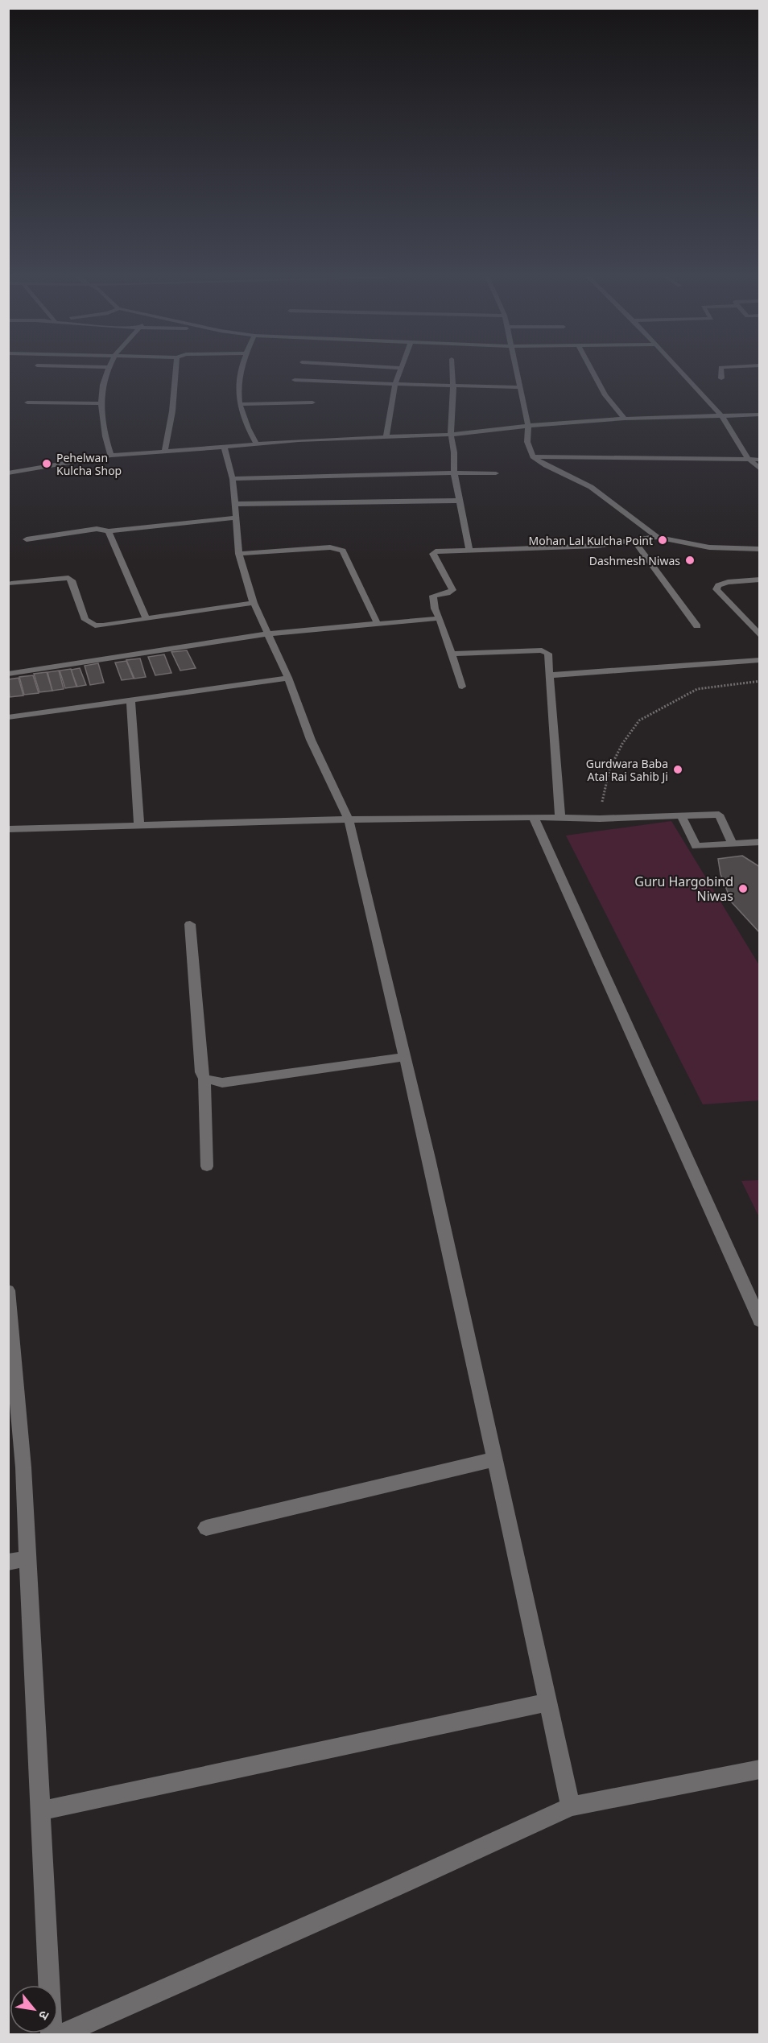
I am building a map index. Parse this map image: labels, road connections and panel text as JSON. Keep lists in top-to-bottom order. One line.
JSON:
{"places":["Pehelwan Kulcha Shop","Mohan Lal Kulcha Point","Dashmesh Niwas","Gurdwara Baba Atal Rai Sahib Ji","Guru Hargobind Niwas"],"north":"bottom right"}
